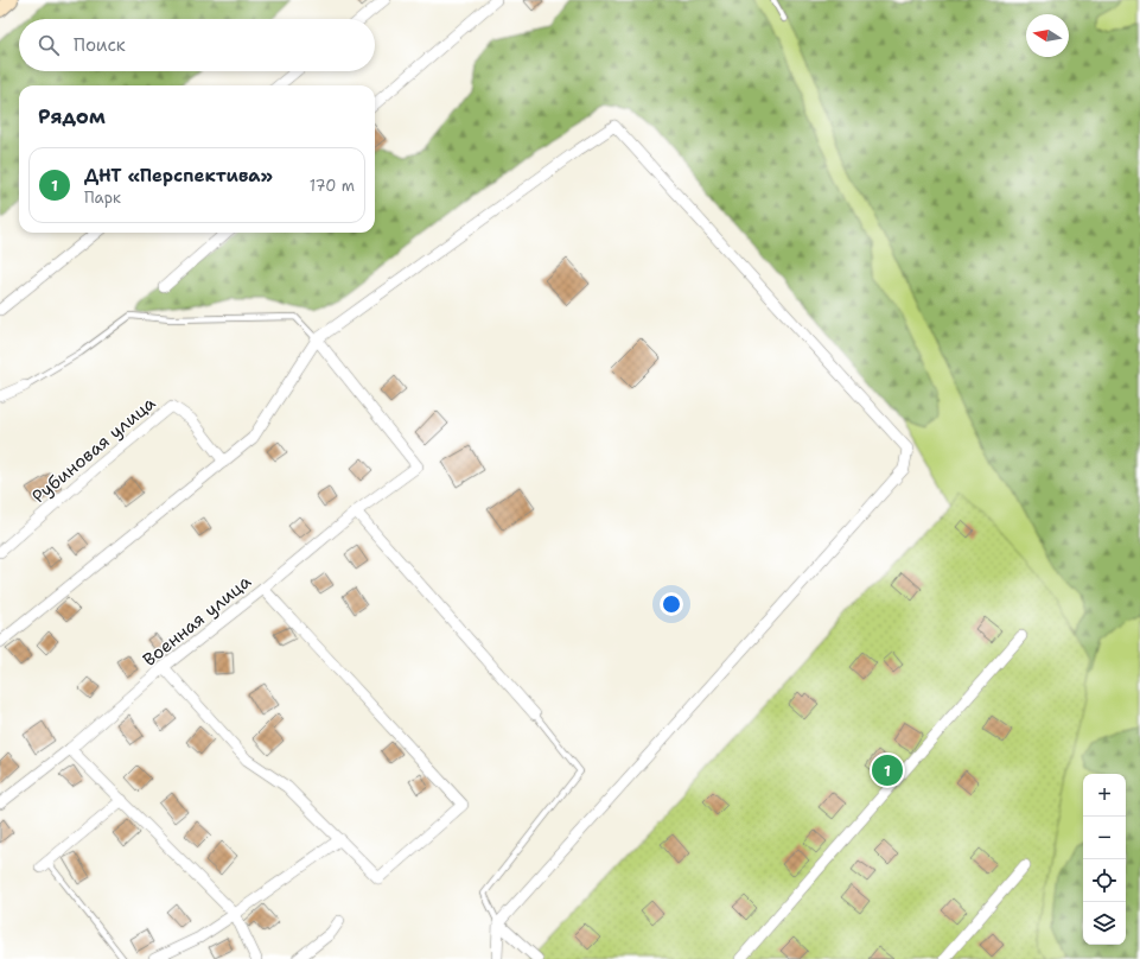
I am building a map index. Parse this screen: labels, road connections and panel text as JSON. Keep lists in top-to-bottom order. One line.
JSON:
{"streets":{"street":["Рубиновая улица","Военная улица"]},"north":"left","page":{"search":"Поиск","heading":"Рядом","list":[{"mark":"1","name":"ДНТ «Перспектива»","note":"Парк","value":"170 m"}],"pins":"1","map_buttons":["+","−"]}}
